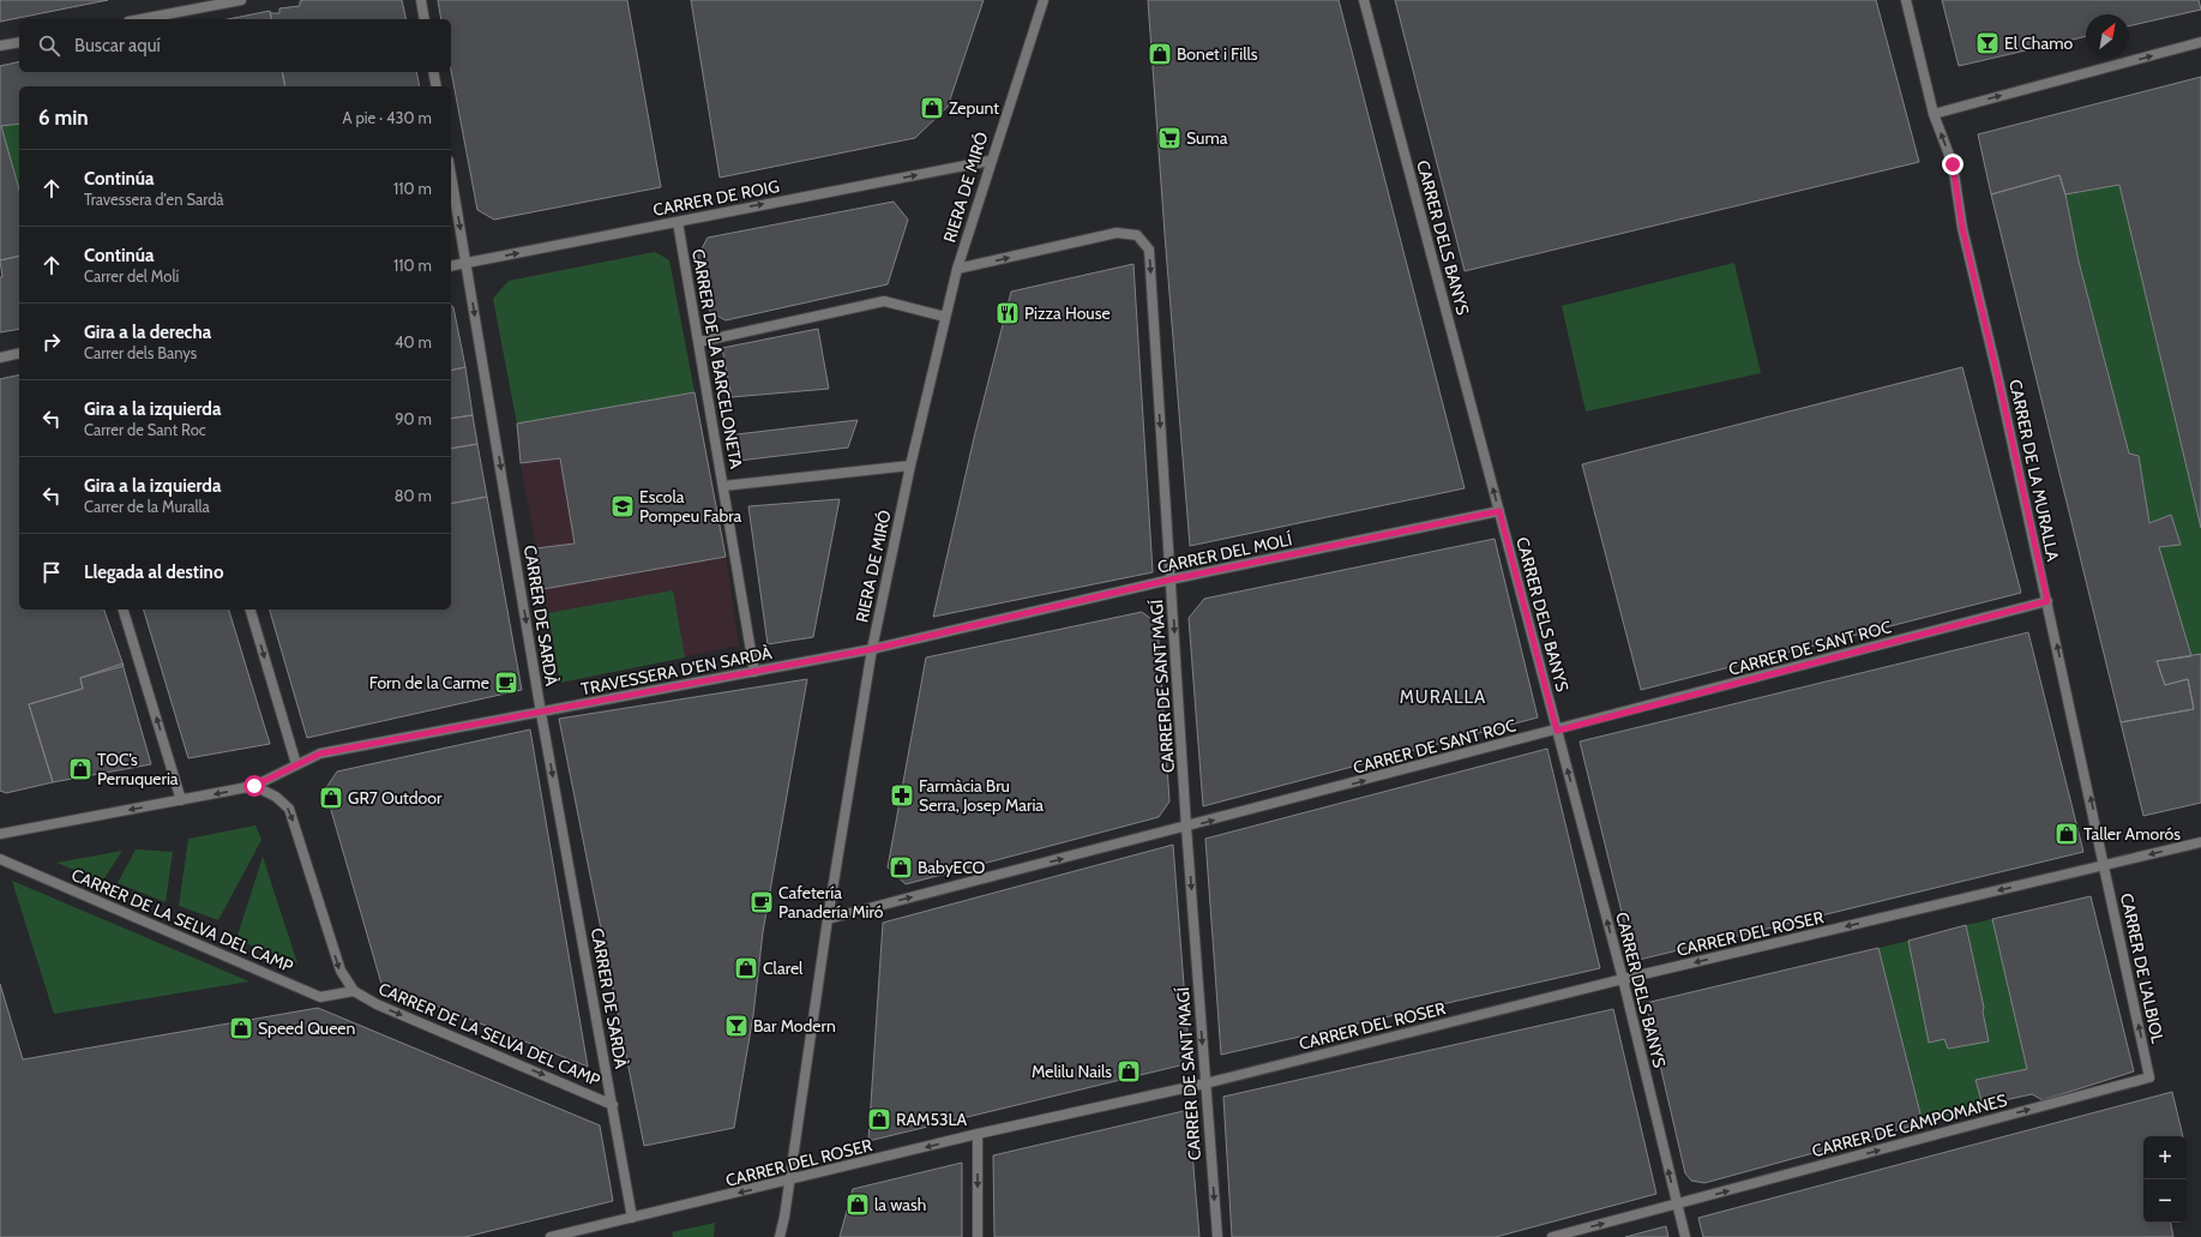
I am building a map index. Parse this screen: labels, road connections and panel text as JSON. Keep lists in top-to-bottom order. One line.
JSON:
{"streets":{"street":["RIERA DE MIRÓ","CARRER DE ROIG","CARRER DELS BANYS","CARRER DE LA BARCELONETA","CARRER DE LA MURALLA","CARRER DEL MOLÍ","CARRER DE SARDÀ","CARRER DE SANT ROC","TRAVESSERA D'EN SARDÀ","CARRER DE SANT MAGÍ","CARRER DE LA SELVA DEL CAMP","CARRER DEL ROSER","CARRER DE L'ALBIOL","CARRER DE CAMPOMANES"]},"crossings":[["RIERA DE MIRÓ","CARRER DE ROIG"],["RIERA DE MIRÓ","CARRER DEL MOLÍ"],["RIERA DE MIRÓ","CARRER DE SANT ROC"],["RIERA DE MIRÓ","TRAVESSERA D'EN SARDÀ"],["RIERA DE MIRÓ","CARRER DE SANT MAGÍ"],["RIERA DE MIRÓ","CARRER DEL ROSER"],["CARRER DE ROIG","CARRER DE LA BARCELONETA"],["CARRER DE ROIG","CARRER DE SARDÀ"],["CARRER DELS BANYS","CARRER DEL MOLÍ"],["CARRER DELS BANYS","CARRER DE SANT ROC"],["CARRER DELS BANYS","CARRER DEL ROSER"],["CARRER DELS BANYS","CARRER DE CAMPOMANES"],["CARRER DE LA BARCELONETA","TRAVESSERA D'EN SARDÀ"],["CARRER DE LA MURALLA","CARRER DE SANT ROC"],["CARRER DE LA MURALLA","CARRER DEL ROSER"],["CARRER DE LA MURALLA","CARRER DE L'ALBIOL"],["CARRER DEL MOLÍ","TRAVESSERA D'EN SARDÀ"],["CARRER DEL MOLÍ","CARRER DE SANT MAGÍ"],["CARRER DE SARDÀ","TRAVESSERA D'EN SARDÀ"],["CARRER DE SARDÀ","CARRER DE LA SELVA DEL CAMP"],["CARRER DE SARDÀ","CARRER DEL ROSER"],["CARRER DE SANT ROC","CARRER DE SANT MAGÍ"],["CARRER DE SANT MAGÍ","CARRER DEL ROSER"],["CARRER DEL ROSER","CARRER DE L'ALBIOL"],["CARRER DE L'ALBIOL","CARRER DE CAMPOMANES"]],"one_way":["CARRER DE ROIG","CARRER DELS BANYS","CARRER DE LA MURALLA","CARRER DE SARDÀ","CARRER DE SANT ROC","CARRER DE SANT MAGÍ","CARRER DE LA SELVA DEL CAMP","CARRER DEL ROSER","CARRER DE L'ALBIOL","CARRER DE CAMPOMANES"],"districts":["MURALLA"],"places":{"bar":["El Chamo","Bar Modern"],"shop":["Bonet i Fills","Zepunt","TOC’s Perruqueria","GR7 Outdoor","Taller Amorós","BabyECO","Clarel","Speed Queen","Melilu Nails","RAM53LA","la wash"],"supermarket":["Suma"],"restaurant":["Pizza House"],"school or university":["Escola Pompeu Fabra"],"cafe":["Forn de la Carme","Cafetería Panadería Miró"],"pharmacy":["Farmàcia Bru Serra, Josep Maria"]},"north":"top right","page":{"search":"Buscar aquí","heading":["6 min","A pie · 430 m"],"list":[["Continúa","Travessera d'en Sardà","110 m"],["Continúa","Carrer del Molí","110 m"],["Gira a la derecha","Carrer dels Banys","40 m"],["Gira a la izquierda","Carrer de Sant Roc","90 m"],["Gira a la izquierda","Carrer de la Muralla","80 m"],"Llegada al destino"],"map_buttons":["+","−"]}}
